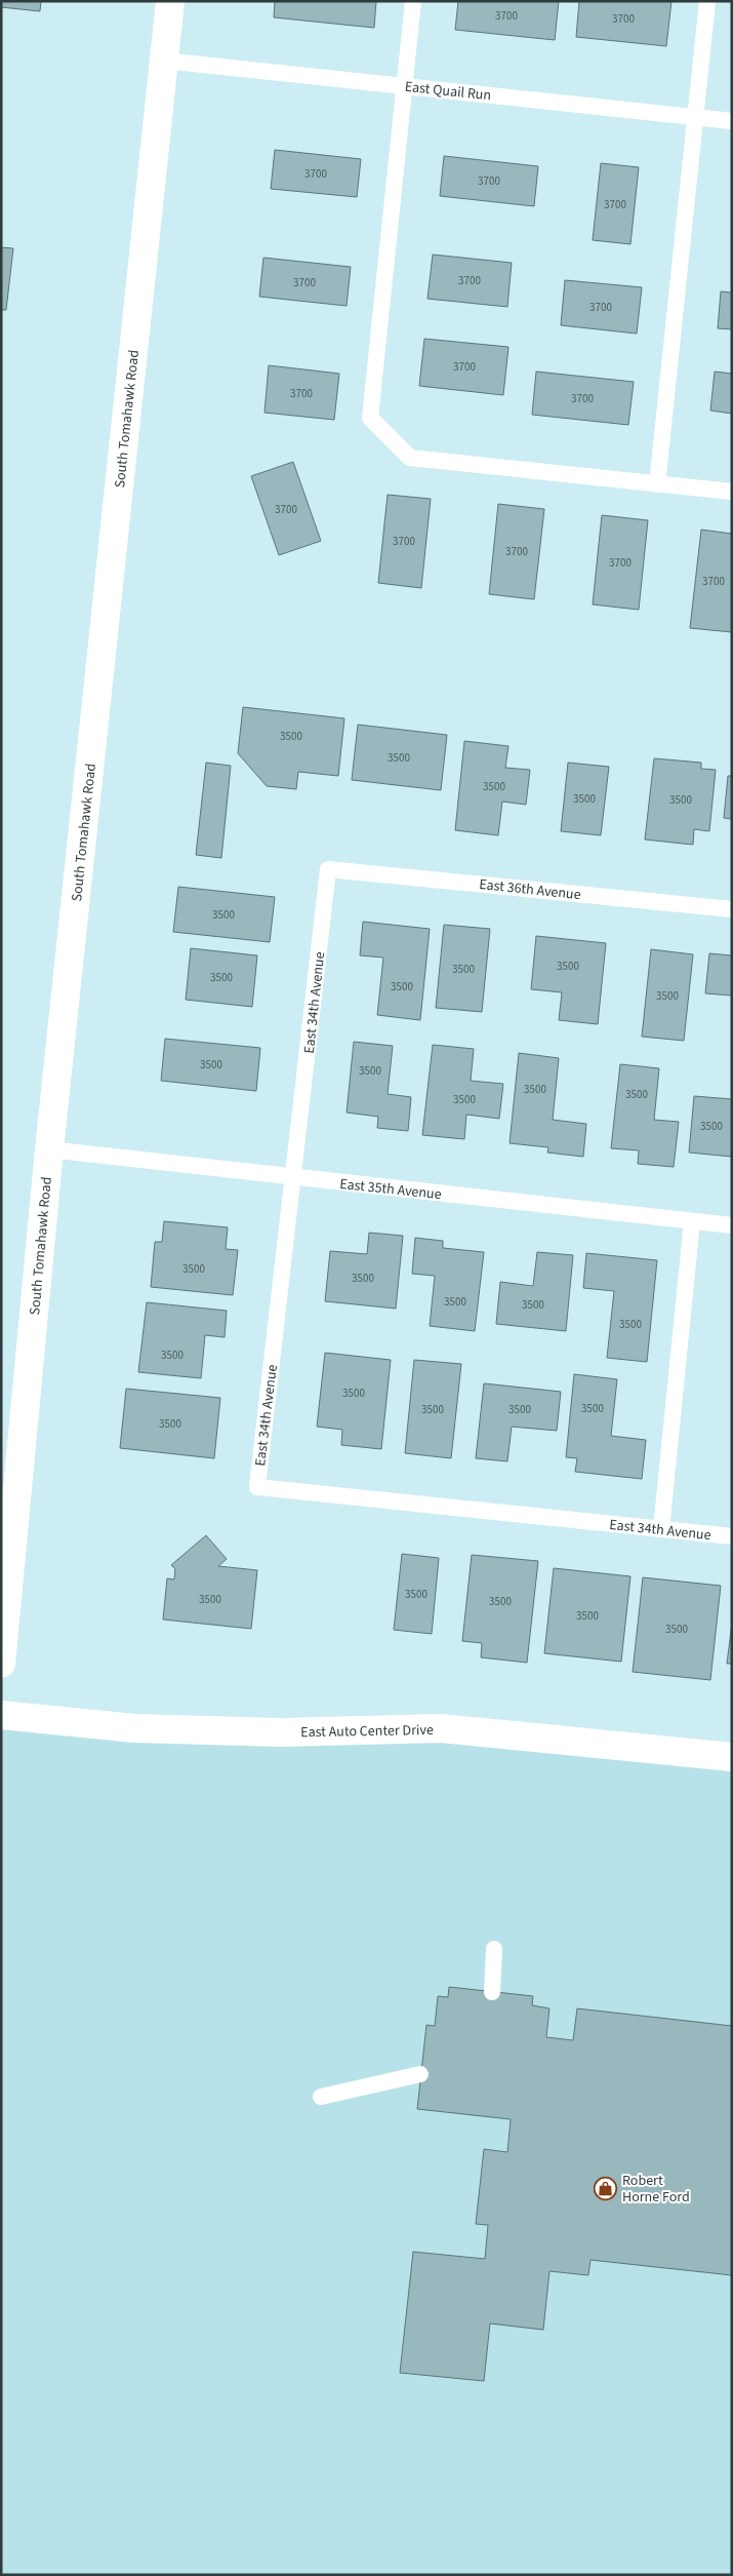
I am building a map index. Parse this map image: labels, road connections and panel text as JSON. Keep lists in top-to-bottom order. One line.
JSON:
{"streets":{"main road":["South Tomahawk Road","East Auto Center Drive"],"lane":["East Quail Run","East 36th Avenue","East 34th Avenue","East 35th Avenue"]},"crossings":[["East Quail Run","South Tomahawk Road"],["South Tomahawk Road","East 35th Avenue"],["East 36th Avenue","East 34th Avenue"],["East 34th Avenue","East 35th Avenue"]],"places":{"shop":["Robert Horne Ford"]},"house_numbers":["3700","3700","3700","3700","3700","3700","3700","3700","3700","3700","3700","3700","3700","3700","3700","3700","3500","3500","3500","3500","3500","3500","3500","3500","3500","3500","3500","3500","3500","3500","3500","3500","3500","3500","3500","3500","3500","3500","3500","3500","3500","3500","3500","3500","3500","3500","3500","3500","3500"]}
